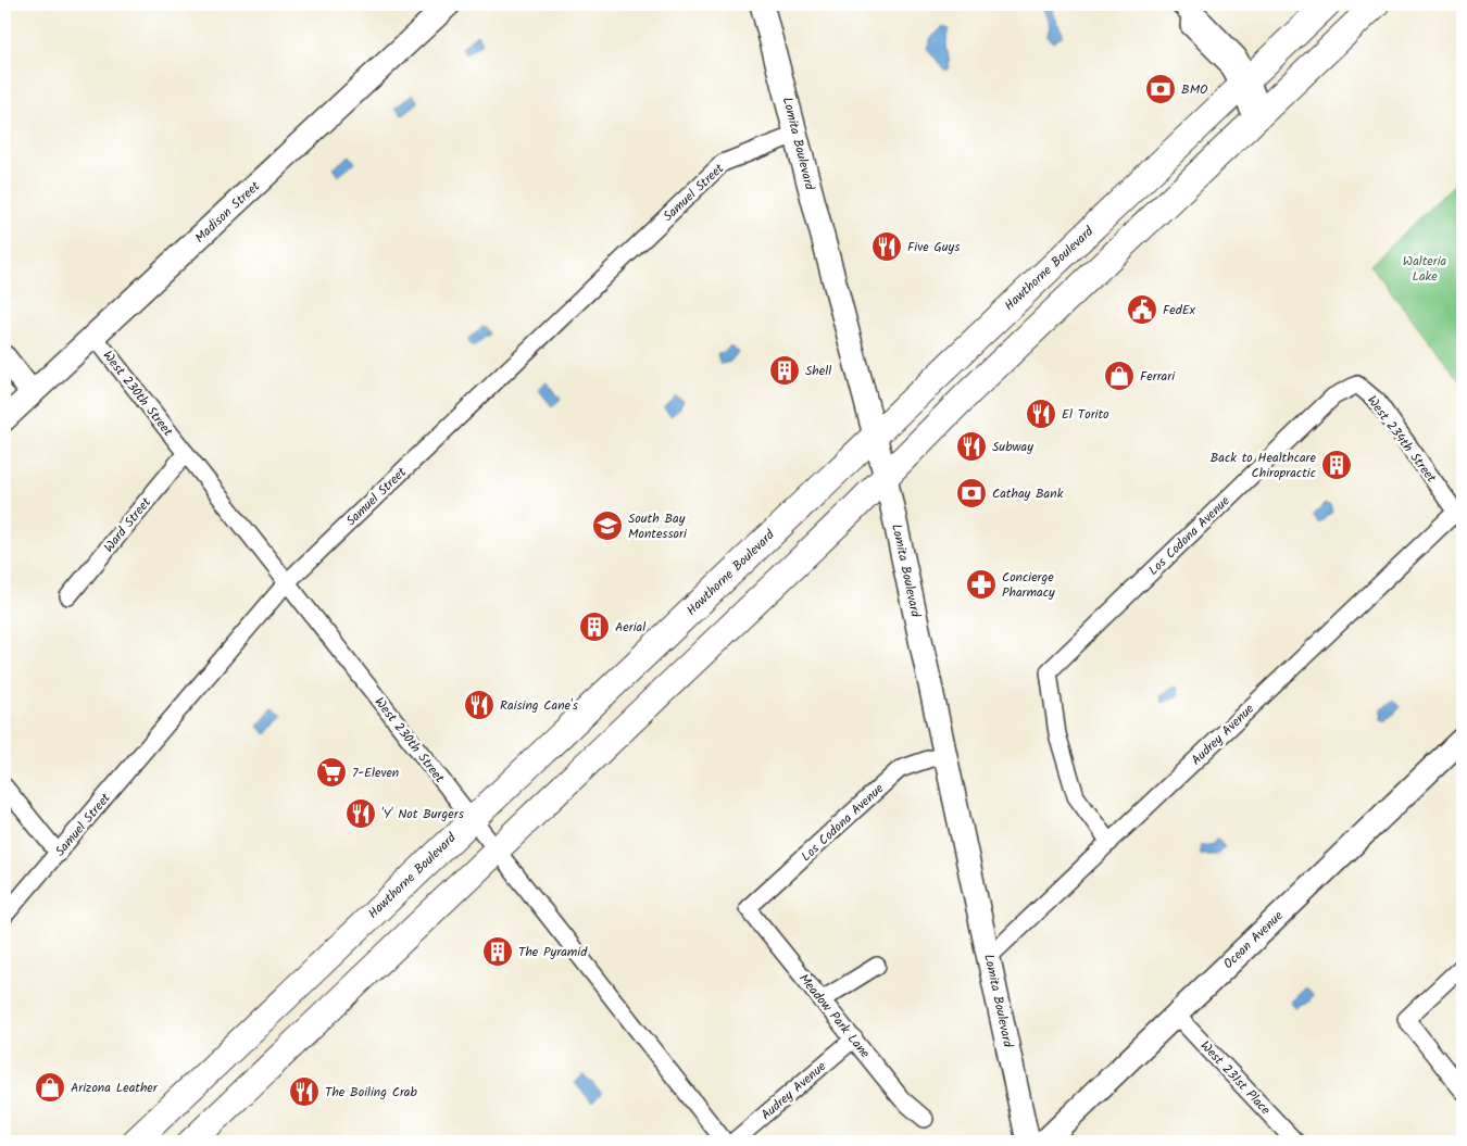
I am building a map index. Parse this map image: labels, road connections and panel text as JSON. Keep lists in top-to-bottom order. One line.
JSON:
{"streets":{"main road":["Hawthorne Boulevard"],"street":["Lomita Boulevard","Samuel Street","Madison Street","West 230th Street","West 234th Street","Ward Street","Los Codona Avenue","Audrey Avenue","Ocean Avenue","Meadow Park Lane","West 231st Place"]},"crossings":[["Lomita Boulevard","Samuel Street"],["Lomita Boulevard","Hawthorne Boulevard"],["Lomita Boulevard","Los Codona Avenue"],["Lomita Boulevard","Audrey Avenue"],["Samuel Street","West 230th Street"],["Madison Street","West 230th Street"],["Hawthorne Boulevard","West 230th Street"],["West 230th Street","Ward Street"],["West 234th Street","Los Codona Avenue"],["West 234th Street","Audrey Avenue"],["Los Codona Avenue","Audrey Avenue"],["Los Codona Avenue","Meadow Park Lane"],["Audrey Avenue","Meadow Park Lane"],["Ocean Avenue","West 231st Place"]],"parks":["Walteria Lake"],"places":{"bank":["BMO","Cathay Bank"],"restaurant":["Five Guys","El Torito","Subway","Raising Cane's","'Y' Not Burgers","The Boiling Crab"],"public building":["FedEx"],"building":["Shell","Back to Healthcare Chiropractic","Aerial","The Pyramid"],"shop":["Ferrari","Arizona Leather"],"school or university":["South Bay Montessori"],"pharmacy":["Concierge Pharmacy"],"supermarket":["7-Eleven"]}}
